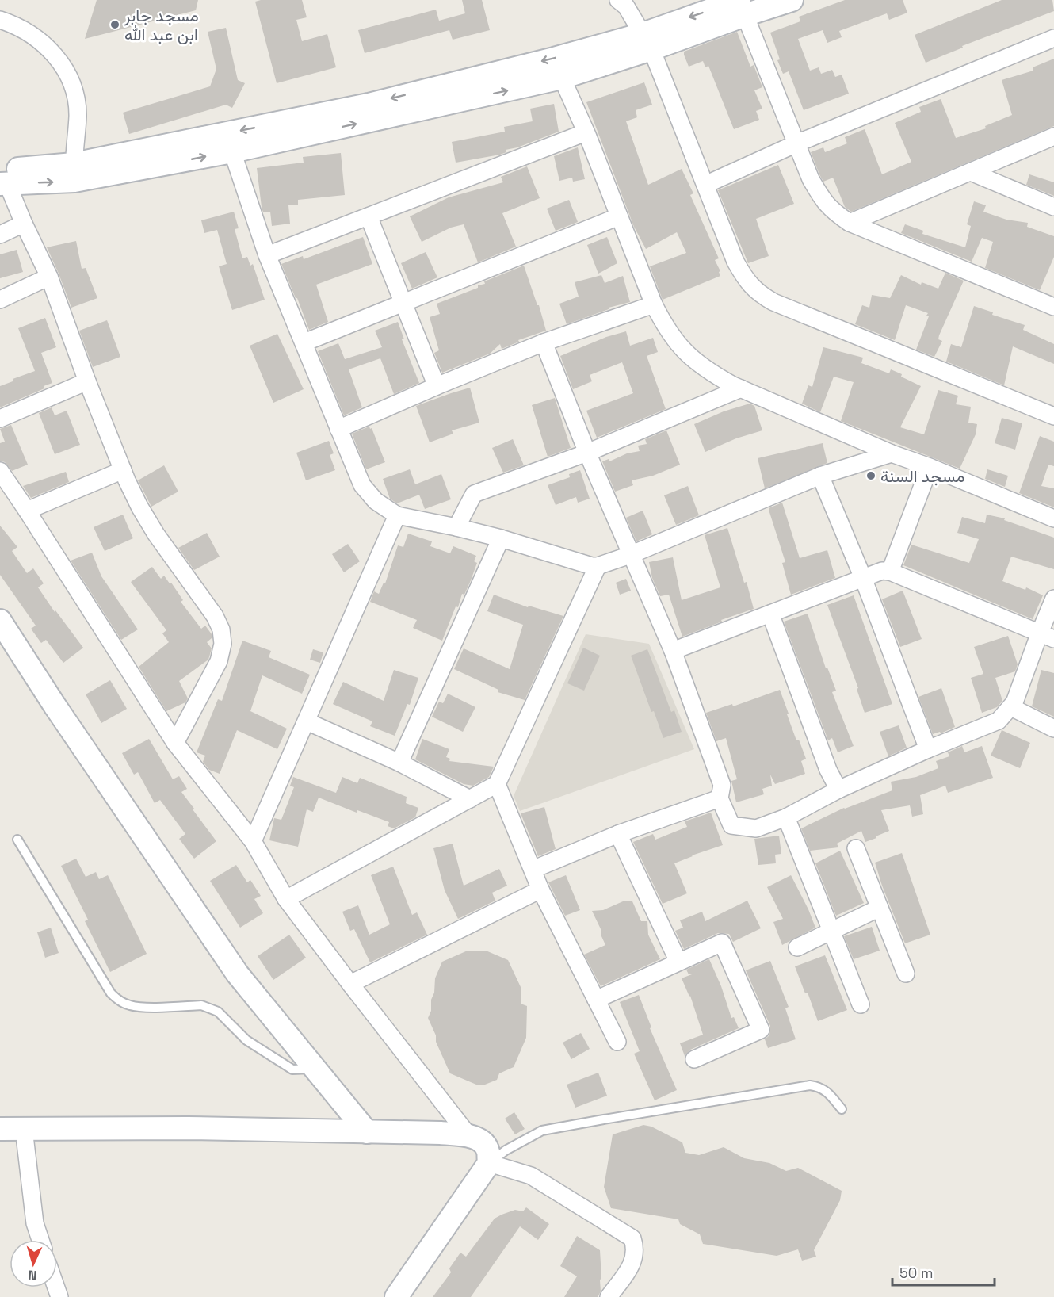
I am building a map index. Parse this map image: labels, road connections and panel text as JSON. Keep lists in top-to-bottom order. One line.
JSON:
{"places":["مسجد جابر ابن عبد الله","مسجد السنة"],"scale_bar":"50 m","north":"bottom"}
